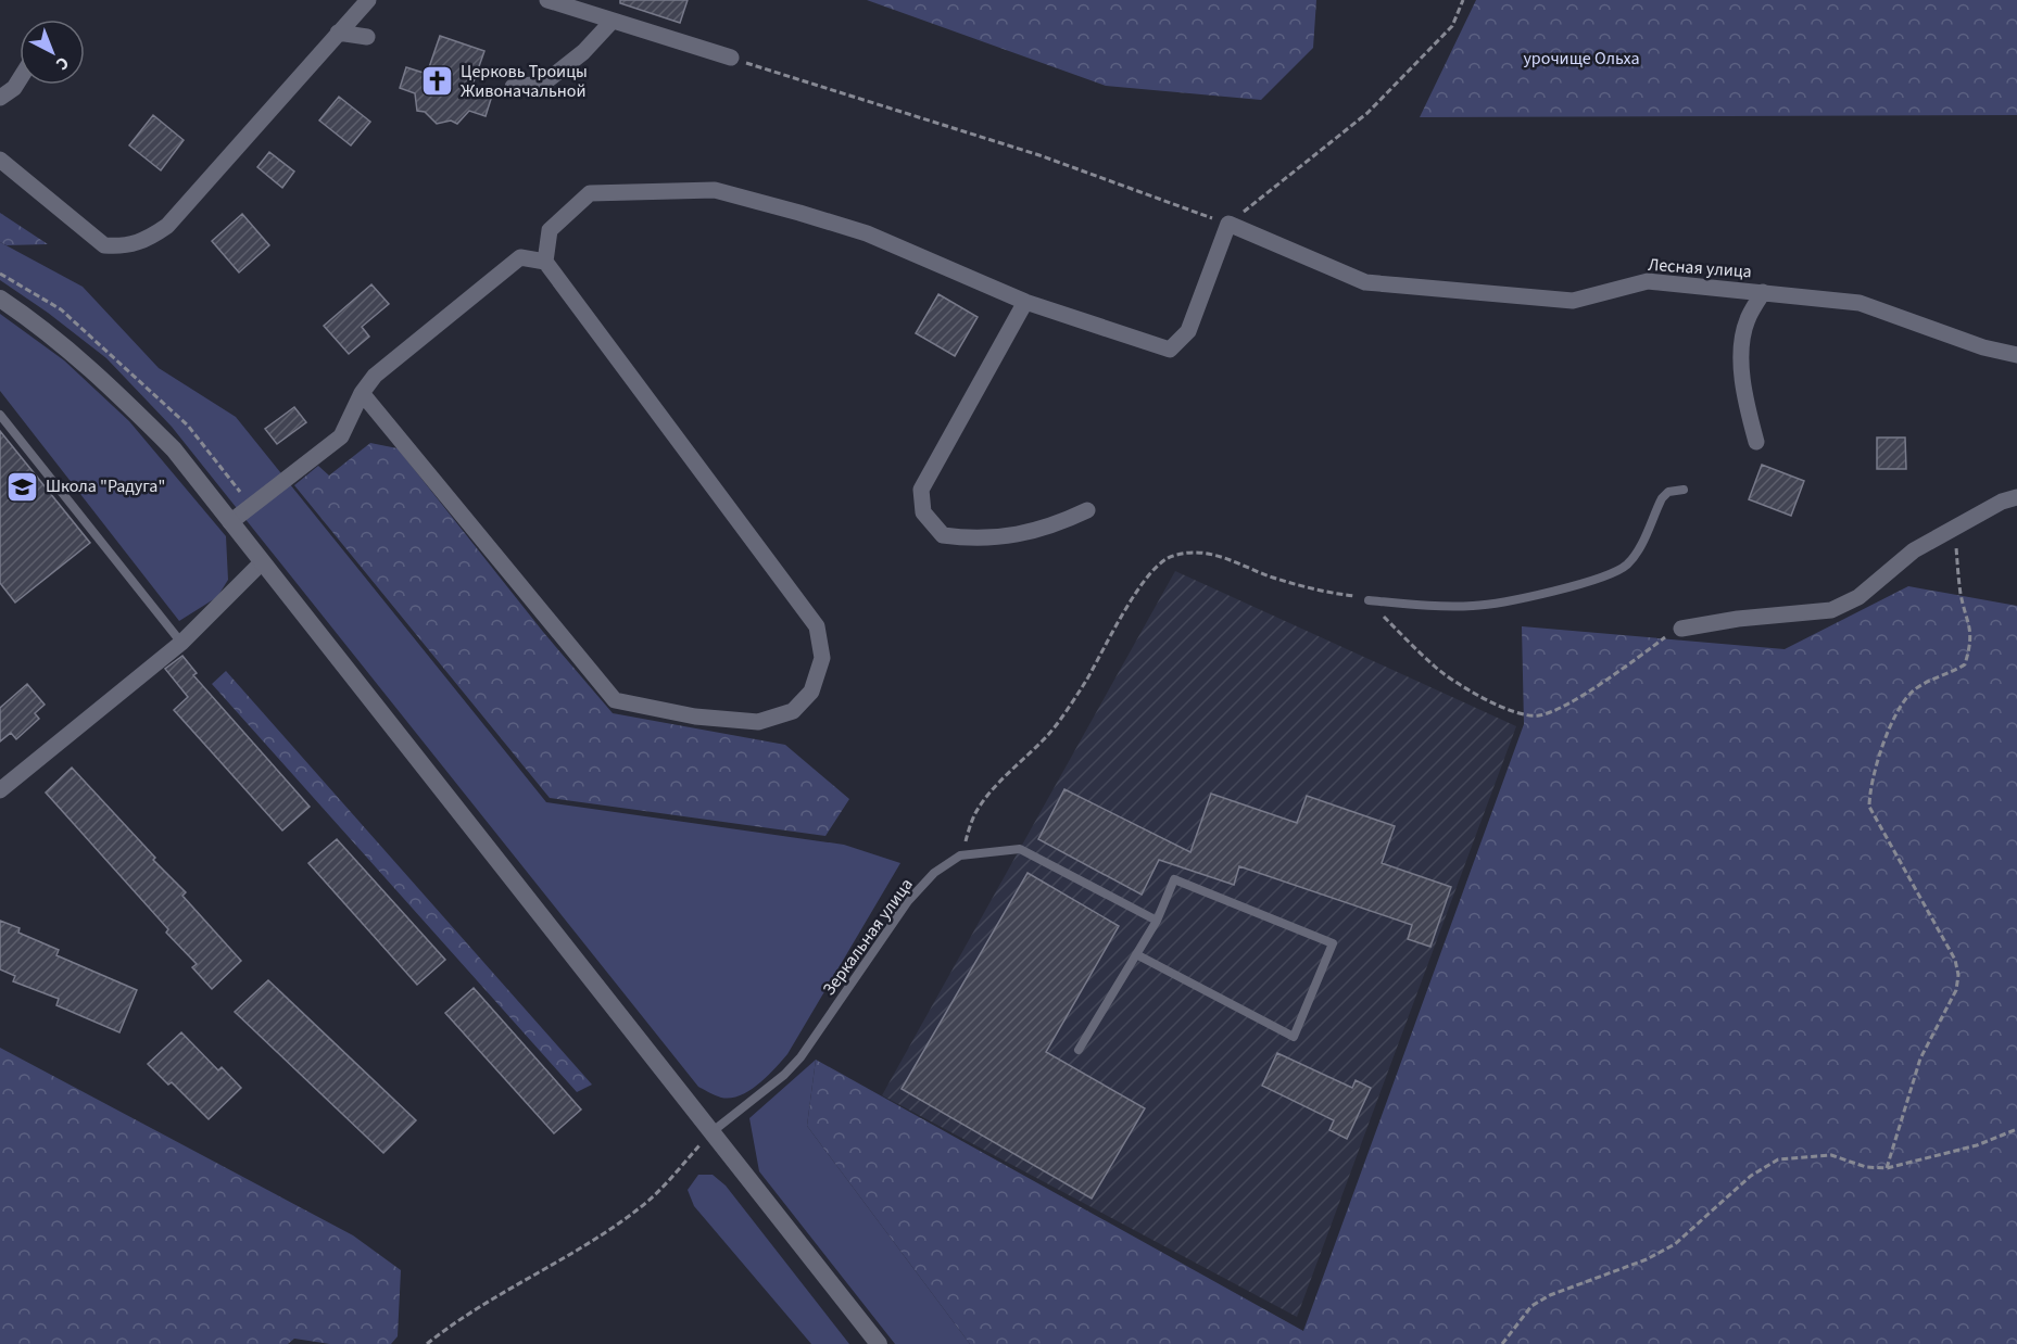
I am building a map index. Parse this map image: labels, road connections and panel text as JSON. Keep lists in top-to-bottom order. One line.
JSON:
{"streets":{"street":["Лесная улица"],"lane":["Зеркальная улица"]},"parks":["урочище Ольха"],"places":{"church":["Церковь Троицы Живоначальной"],"school or university":["Школа \"Радуга\""]},"north":"bottom right"}
